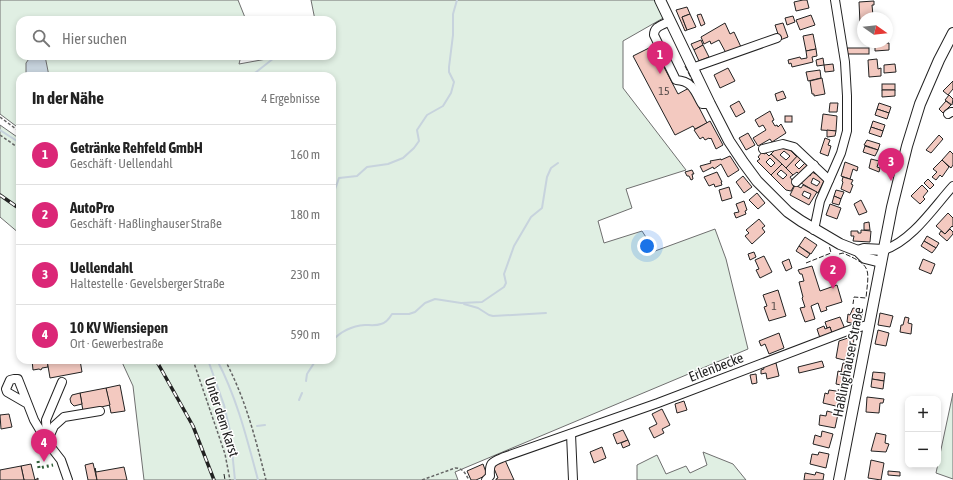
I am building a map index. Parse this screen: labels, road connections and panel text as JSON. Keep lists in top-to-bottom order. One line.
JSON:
{"streets":{"main road":["Haßlinghauser Straße"],"street":["Erlenbecke"],"path":["Unter dem Karst"]},"crossings":[["Haßlinghauser Straße","Erlenbecke"]],"house_numbers":["15","1"],"north":"right","page":{"search":"Hier suchen","pins":["1","3","2","4"],"heading":["In der Nähe","4 Ergebnisse"],"list":[{"mark":"1","name":"Getränke Rehfeld GmbH","note":"Geschäft · Uellendahl","value":"160 m"},{"mark":"2","name":"AutoPro","note":"Geschäft · Haßlinghauser Straße","value":"180 m"},{"mark":"3","name":"Uellendahl","note":"Haltestelle · Gevelsberger Straße","value":"230 m"},{"mark":"4","name":"10 KV Wiensiepen","note":"Ort · Gewerbestraße","value":"590 m"}],"map_buttons":["+","−"]}}
